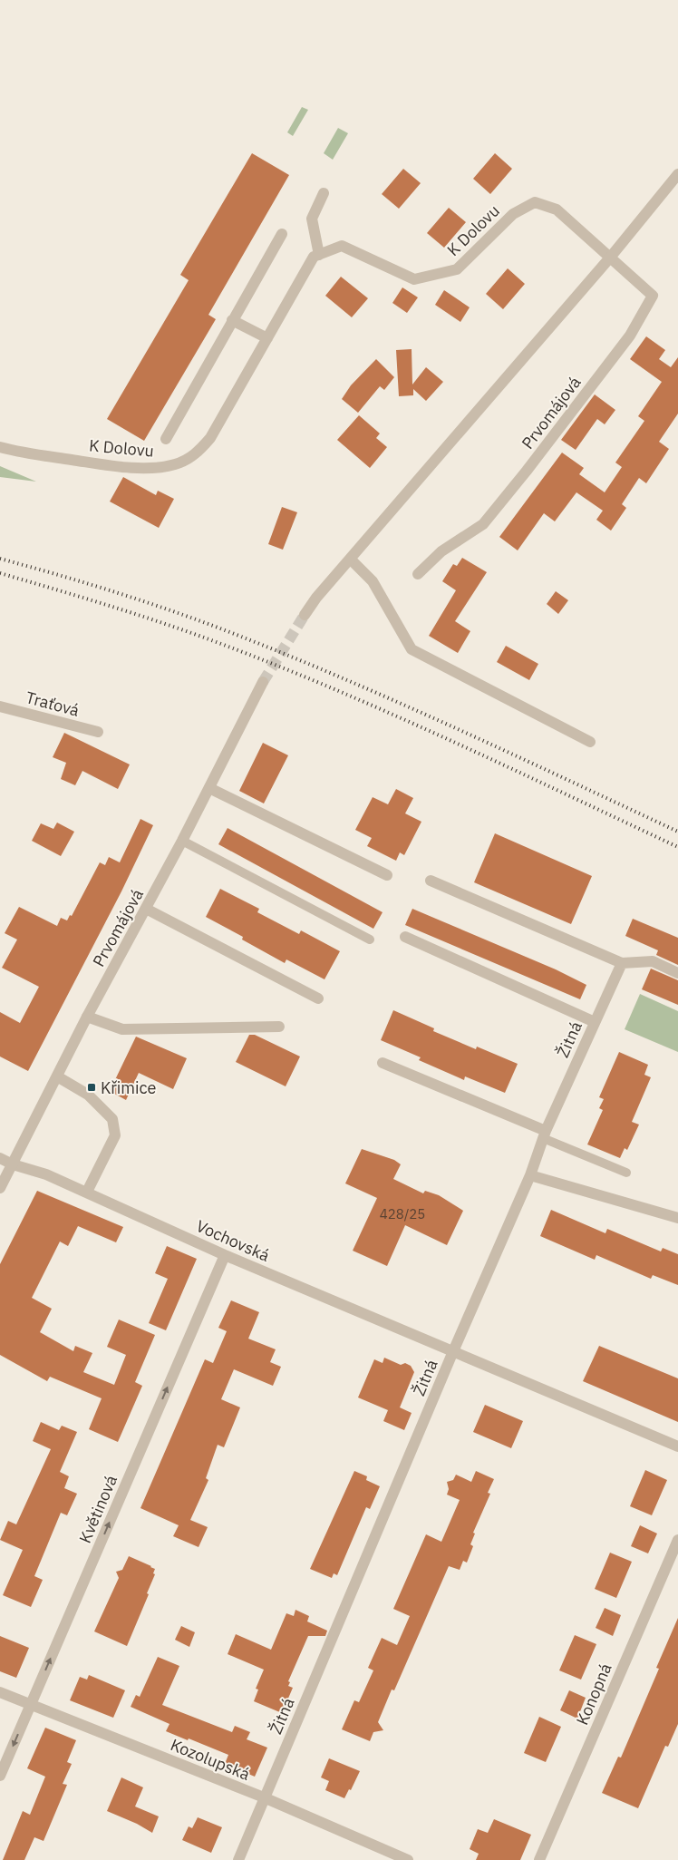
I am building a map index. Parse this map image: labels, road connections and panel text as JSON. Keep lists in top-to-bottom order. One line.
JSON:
{"streets":{"street":["K Dolovu","Prvomájová","Traťová","Žitná","Vochovská","Květinová","Konopná","Kozolupská"]},"crossings":[["K Dolovu","Prvomájová"],["Prvomájová","Vochovská"],["Žitná","Vochovská"],["Žitná","Kozolupská"],["Vochovská","Květinová"],["Květinová","Kozolupská"]],"places":{"transit":["Křimice"]},"house_numbers":["428/25"]}
